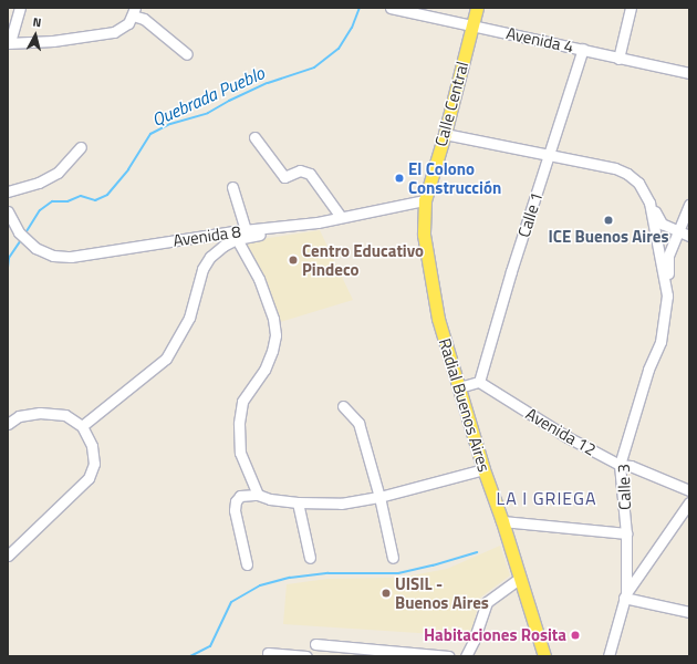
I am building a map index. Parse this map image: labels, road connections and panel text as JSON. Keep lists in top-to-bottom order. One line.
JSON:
{"streets":{"main road":["Calle Central","Radial Buenos Aires"],"street":["Avenida 4","Calle 1","Avenida 8","Avenida 12","Calle 3"]},"crossings":[["Avenida 4","Calle Central"],["Avenida 4","Calle 1"],["Calle Central","Avenida 8"],["Calle Central","Radial Buenos Aires"],["Calle 1","Avenida 12"],["Calle 1","Calle 3"],["Avenida 8","Radial Buenos Aires"],["Avenida 12","Calle 3"]],"districts":["LA I GRIEGA"],"water":["Quebrada Pueblo"],"places":["El Colono Construcción","ICE Buenos Aires","Centro Educativo Pindeco","UISIL - Buenos Aires","Habitaciones Rosita"],"north":"top"}
